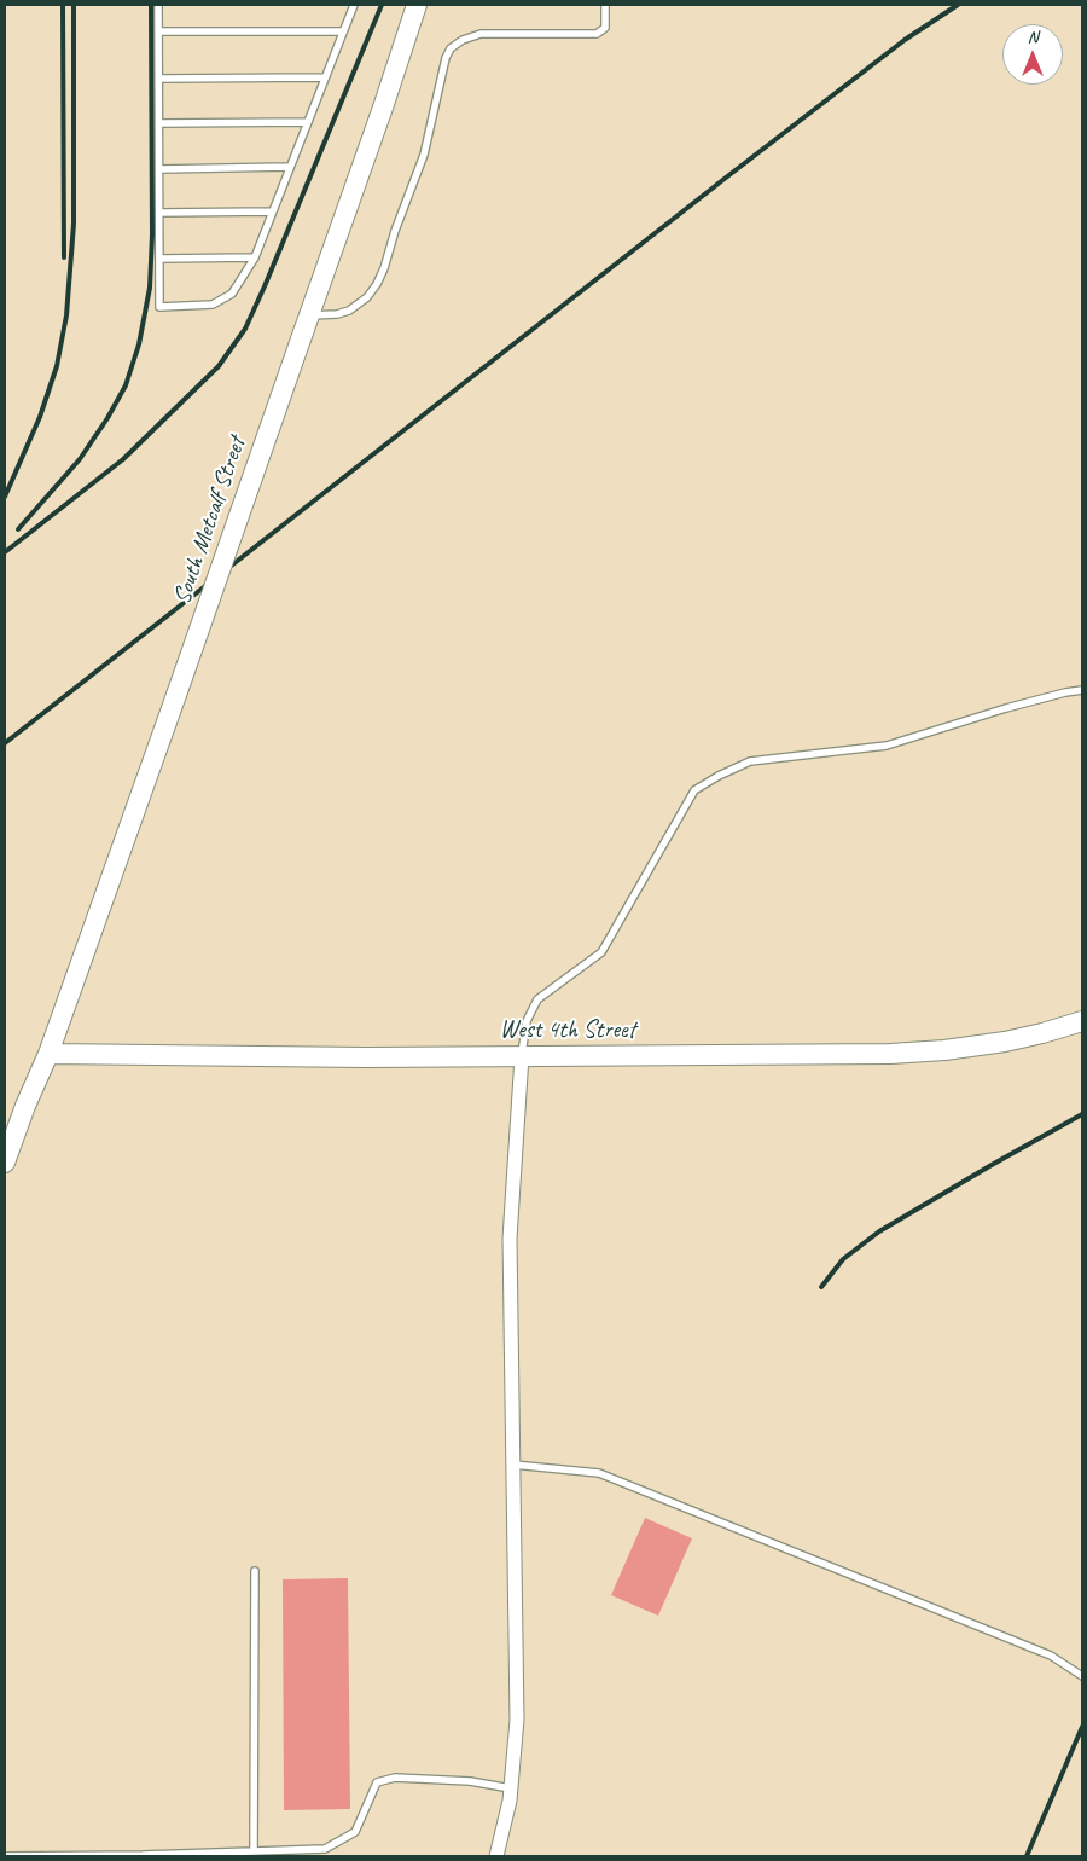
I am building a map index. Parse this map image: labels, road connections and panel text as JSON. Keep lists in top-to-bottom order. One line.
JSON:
{"streets":{"main road":["South Metcalf Street","West 4th Street"]},"crossings":[["South Metcalf Street","West 4th Street"]],"north":"top"}
